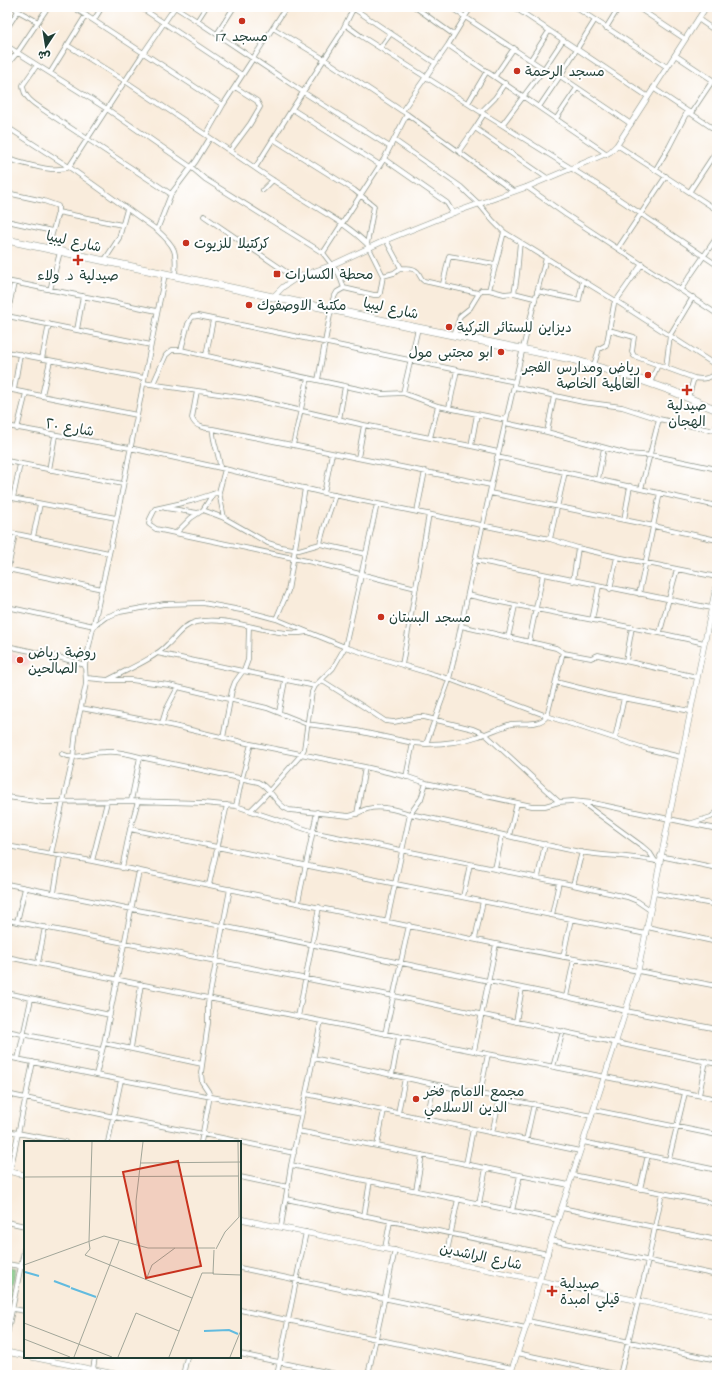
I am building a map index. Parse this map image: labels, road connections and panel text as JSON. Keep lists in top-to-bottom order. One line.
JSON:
{"streets":{"highway":["شارع ليبيا"],"street":["شارع ٢٠","شارع الراشدين"]},"places":{"other":["مسجد 17","مسجد الرحمة","كركتيلا للزيوت","مكتبة الاوصفوك","ديزاين للستائر التركية","ابو مجتبى مول","رياض ومدارس الفجر العالمية الخاصة","مسجد البستان","روضة رياض الصالحين","مجمع الامام فخر الدين الاسلامي"],"health":["صيدلية د. ولاء","صيدلية الهجان","صيدلية قيلي امبدة"],"transit":["محطة الكسارات"]},"north":"bottom"}
